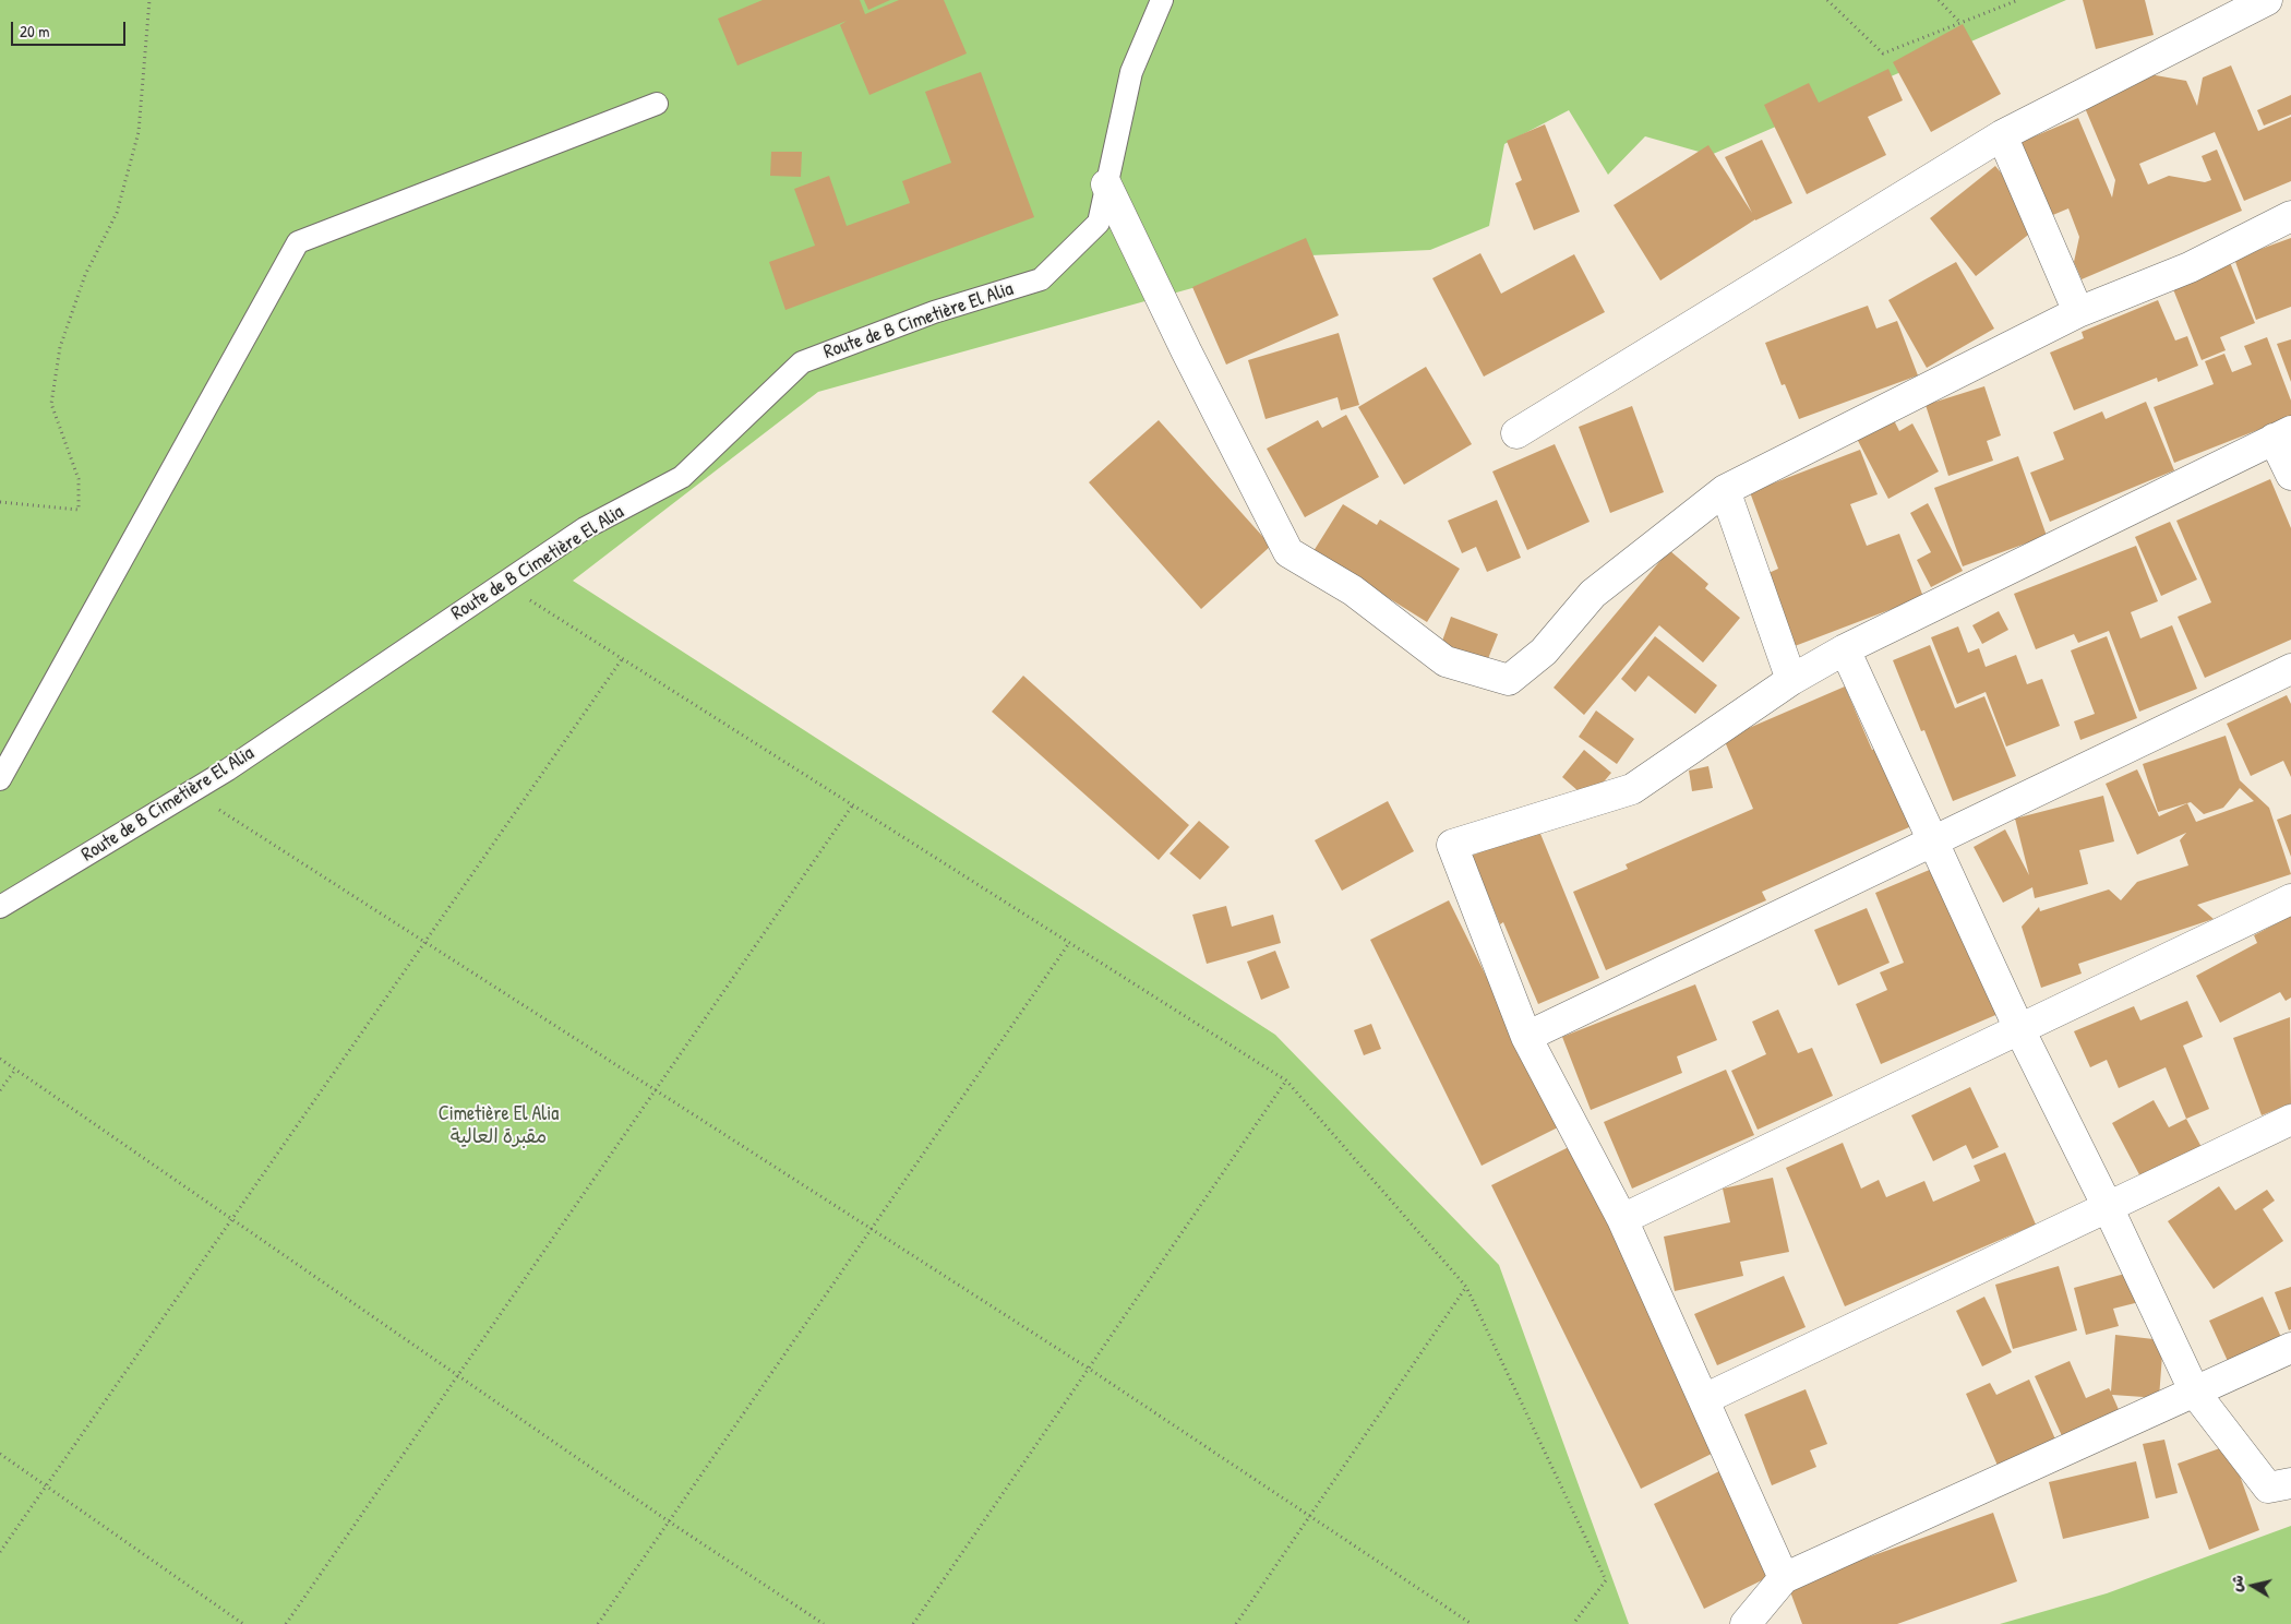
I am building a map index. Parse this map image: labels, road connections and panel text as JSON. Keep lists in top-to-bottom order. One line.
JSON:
{"streets":{"lane":["Route de B Cimetière El Alia"]},"parks":["Cimetière El Alia مقبرة العالية"],"scale_bar":"20 m","north":"left"}
